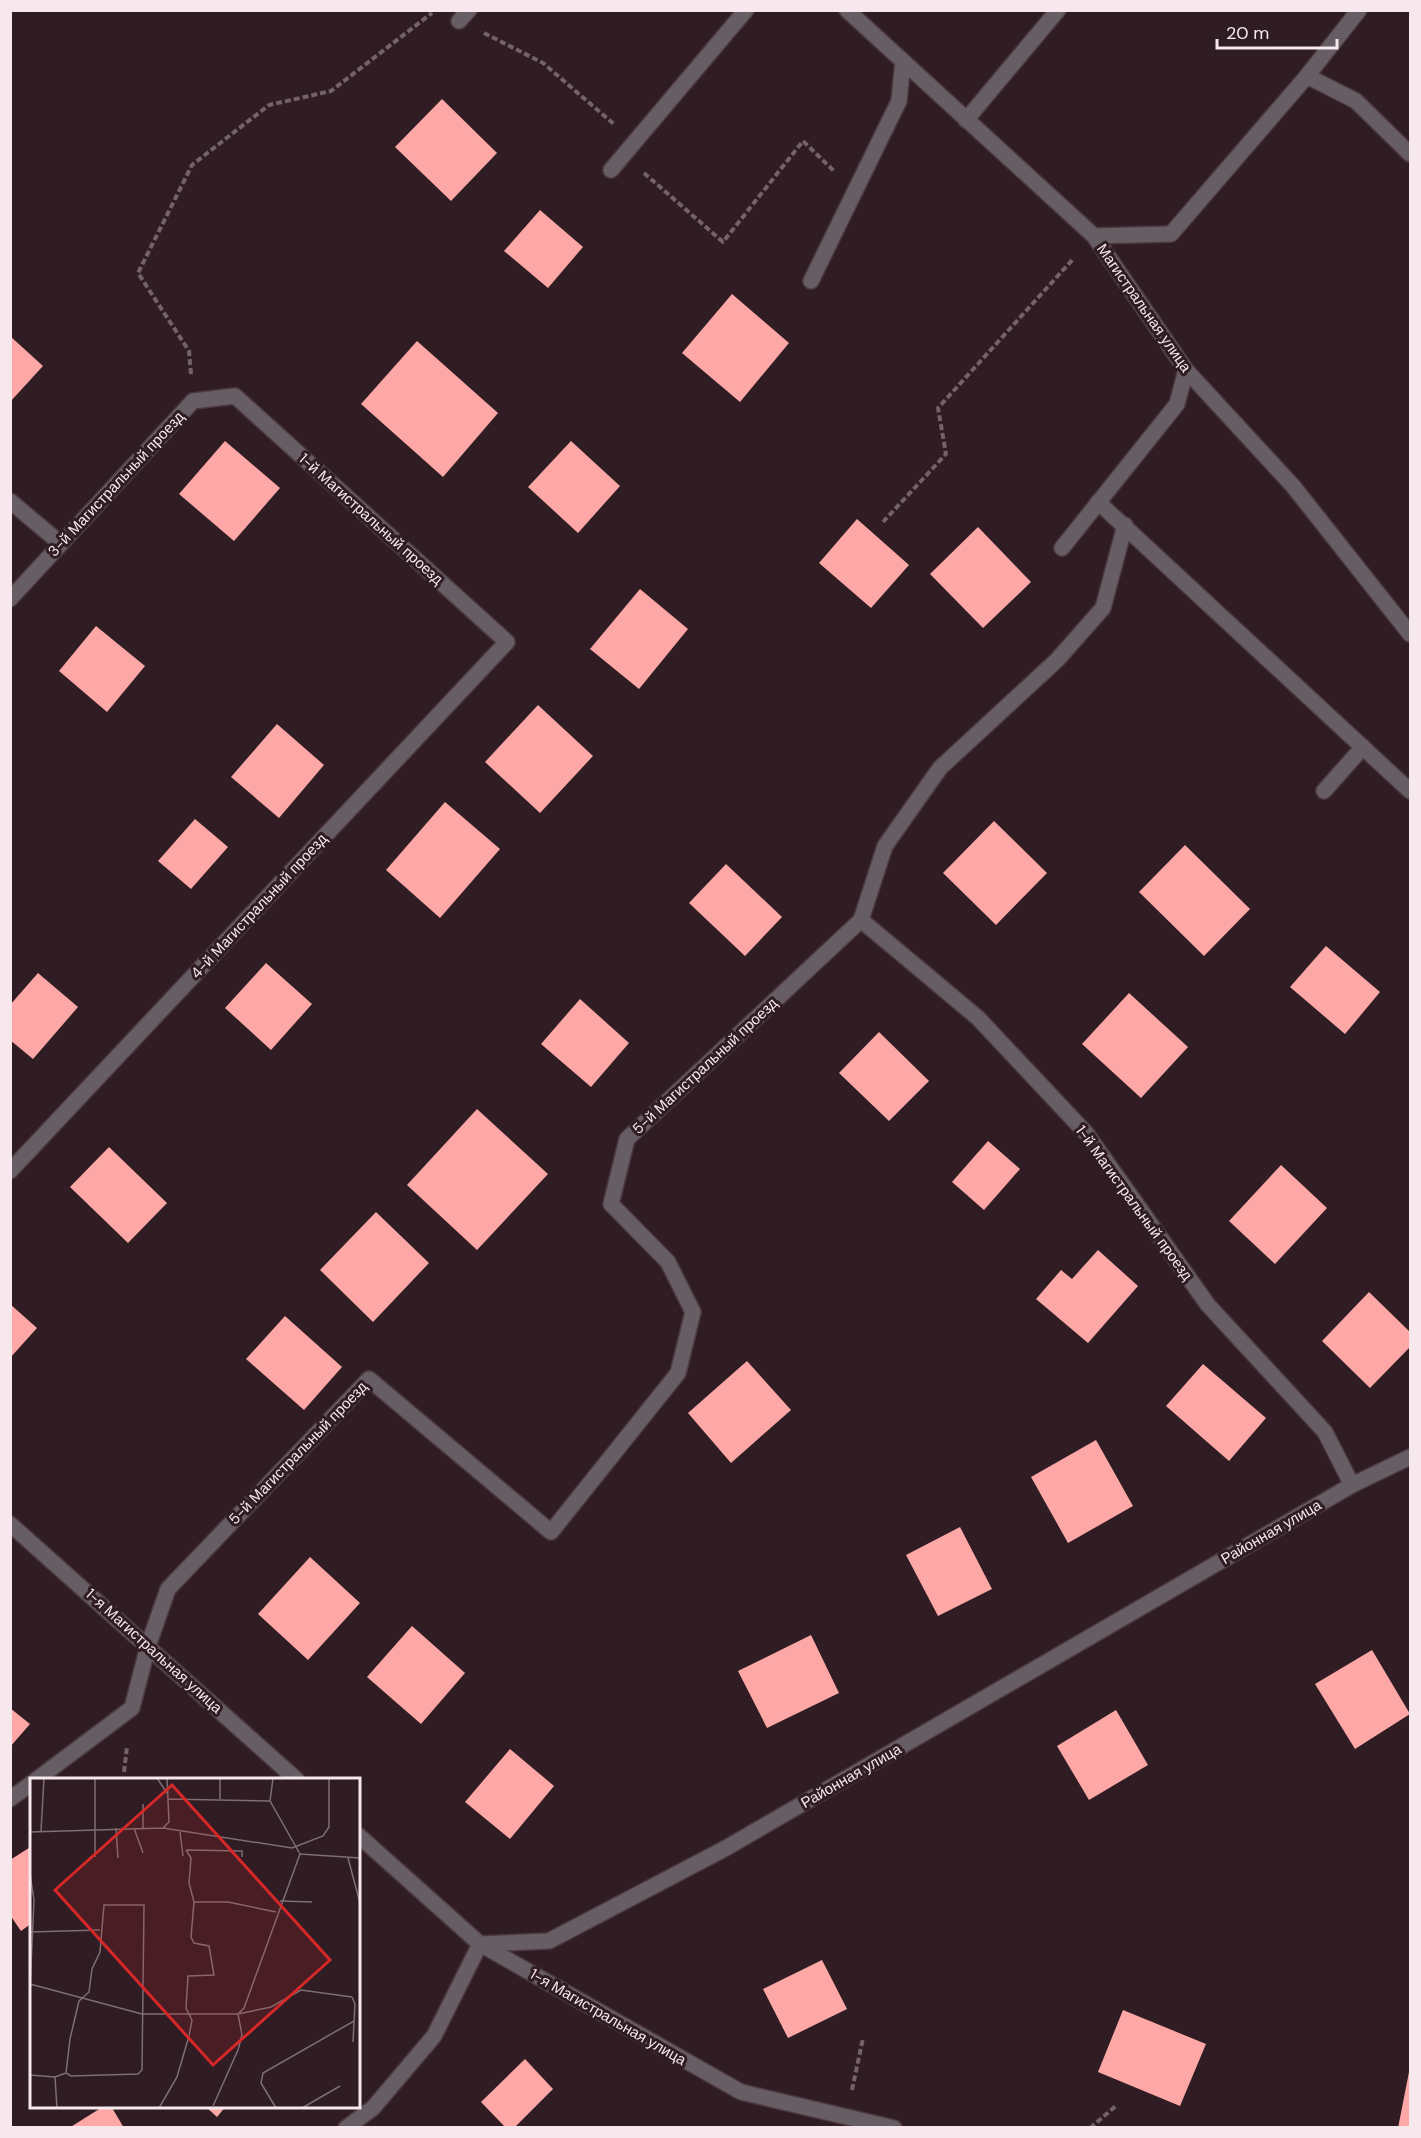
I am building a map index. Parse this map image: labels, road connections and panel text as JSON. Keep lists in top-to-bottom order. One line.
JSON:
{"streets":{"street":["Магистральная улица","3-й Магистральный проезд","1-й Магистральный проезд","4-й Магистральный проезд","5-й Магистральный проезд","Районная улица","1-я Магистральная улица"]},"crossings":[["3-й Магистральный проезд","1-й Магистральный проезд"],["1-й Магистральный проезд","4-й Магистральный проезд"],["1-й Магистральный проезд","5-й Магистральный проезд"],["1-й Магистральный проезд","Районная улица"],["5-й Магистральный проезд","1-я Магистральная улица"],["Районная улица","1-я Магистральная улица"]],"scale_bar":"20 m"}
